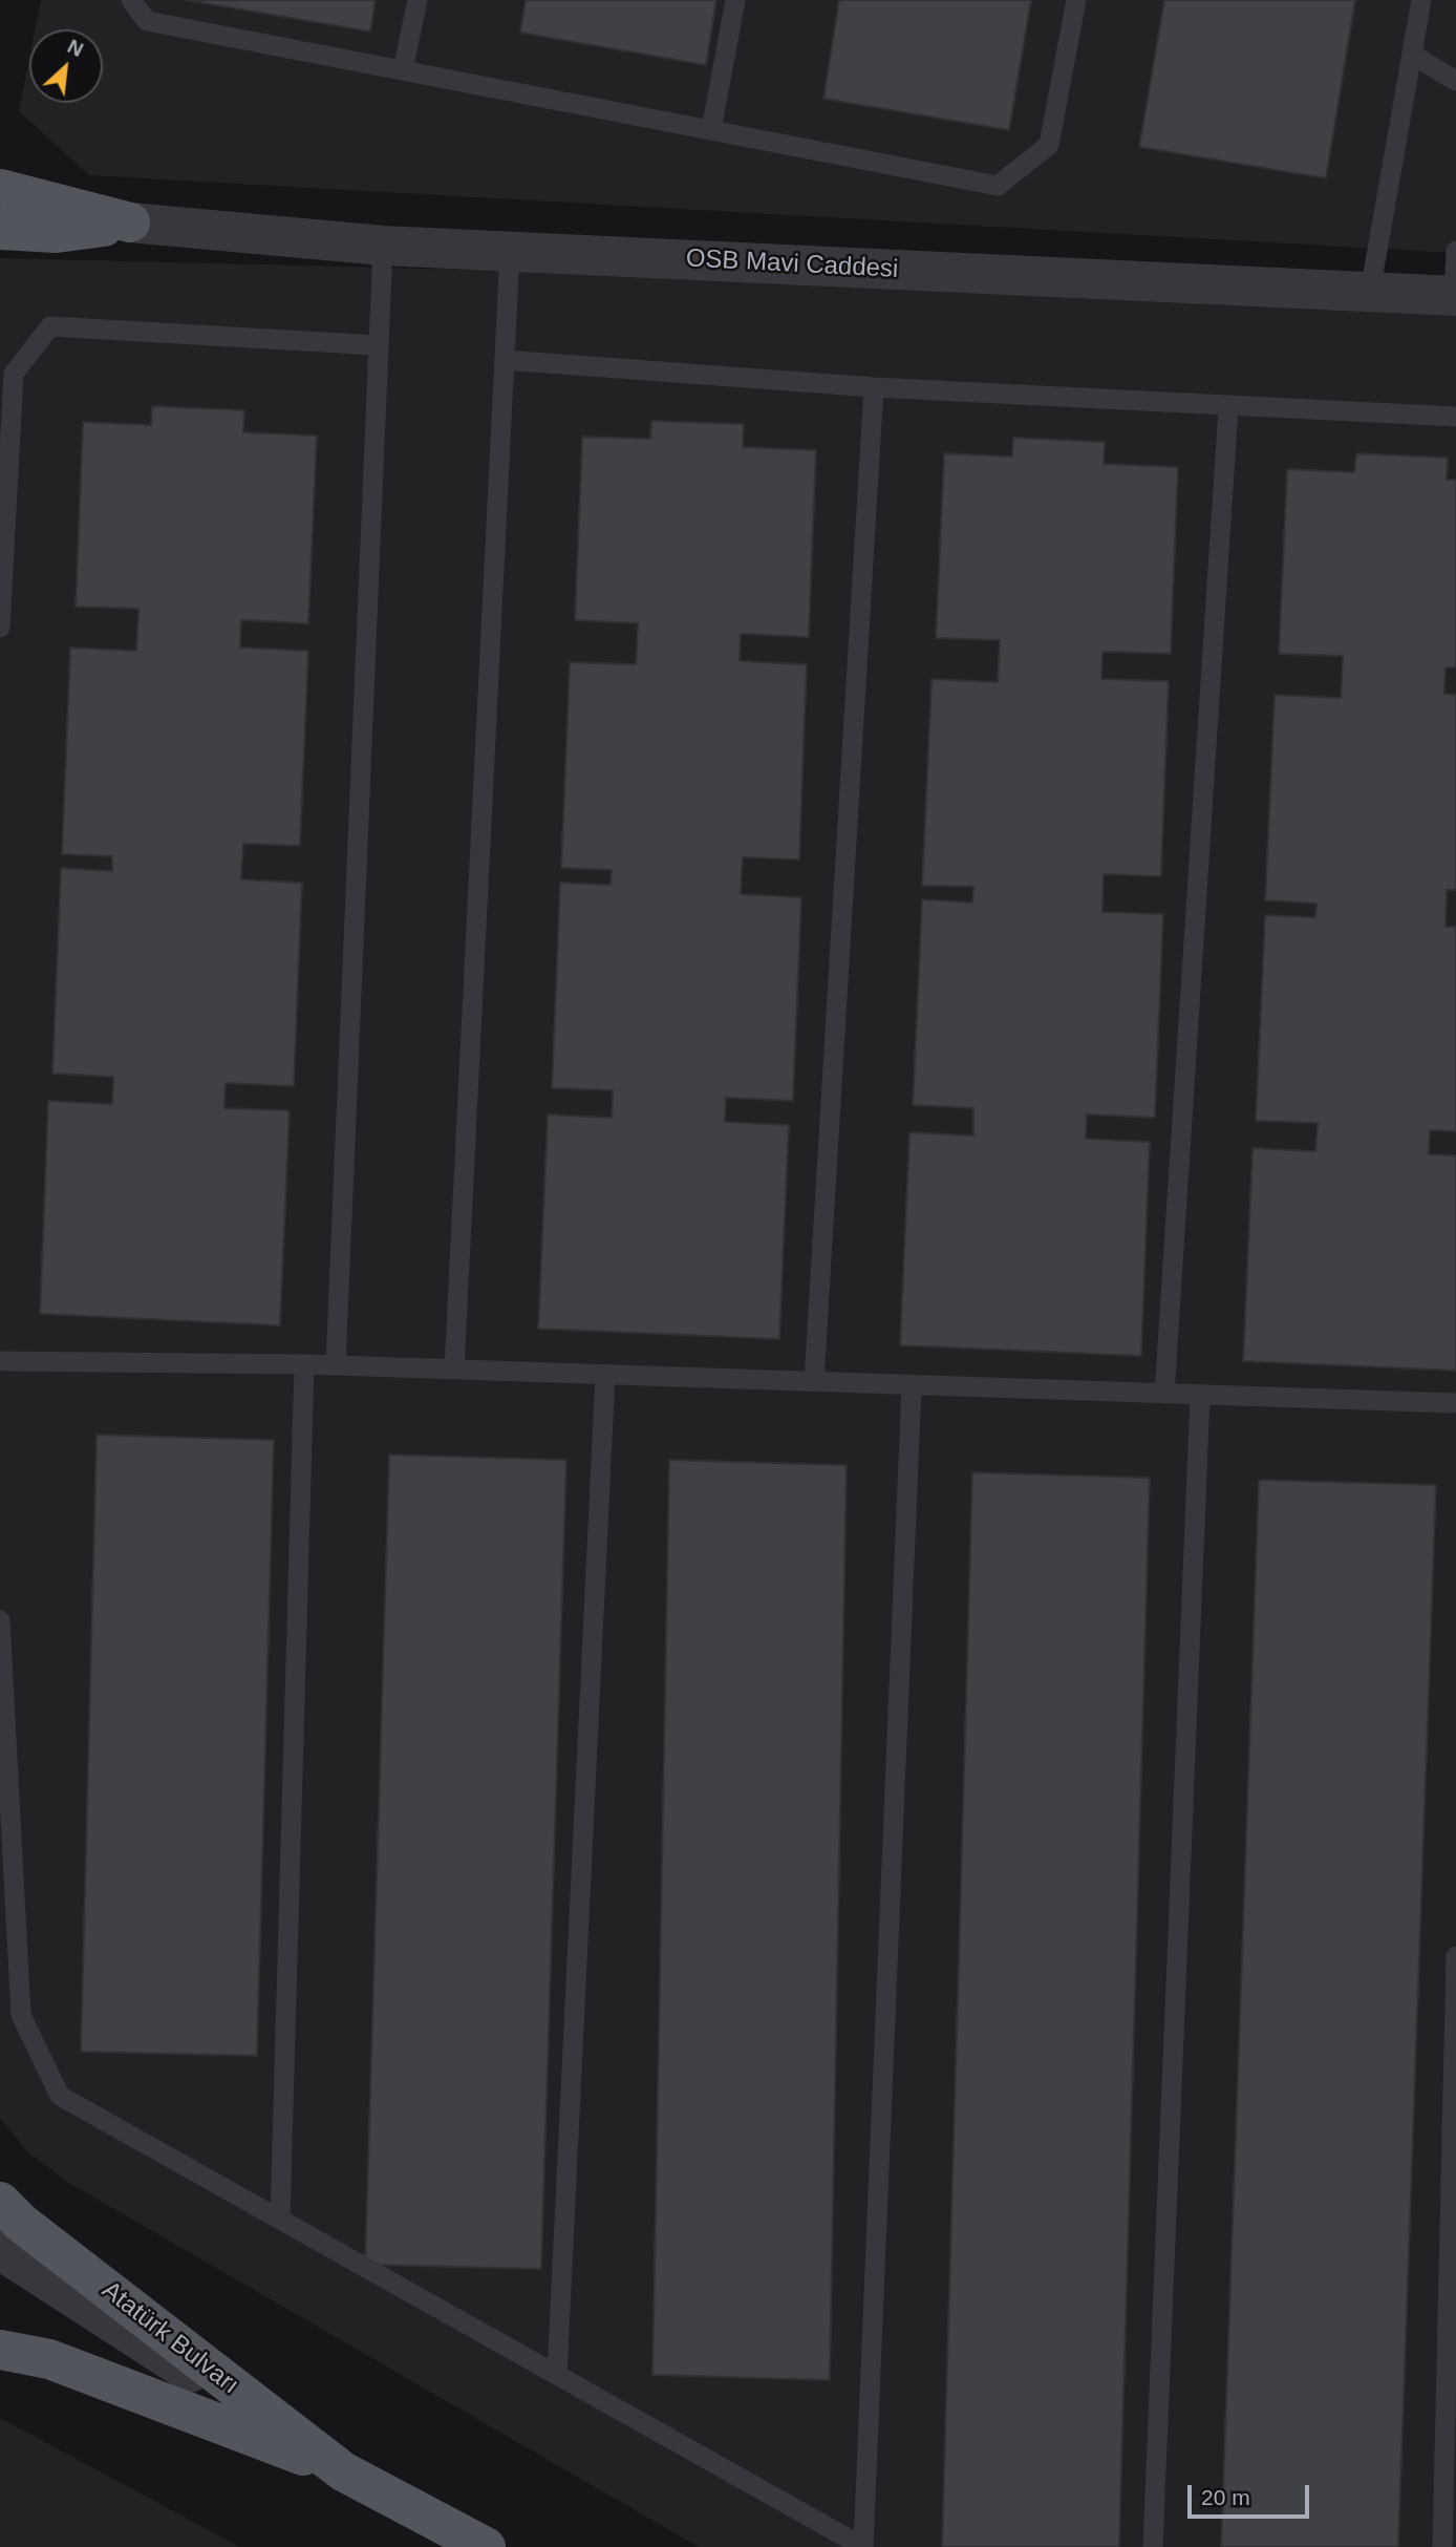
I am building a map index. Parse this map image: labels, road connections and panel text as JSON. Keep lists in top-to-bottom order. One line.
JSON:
{"streets":{"main road":["Atatürk Bulvarı"],"street":["OSB Mavi Caddesi"]},"scale_bar":"20 m","north":"top right"}
